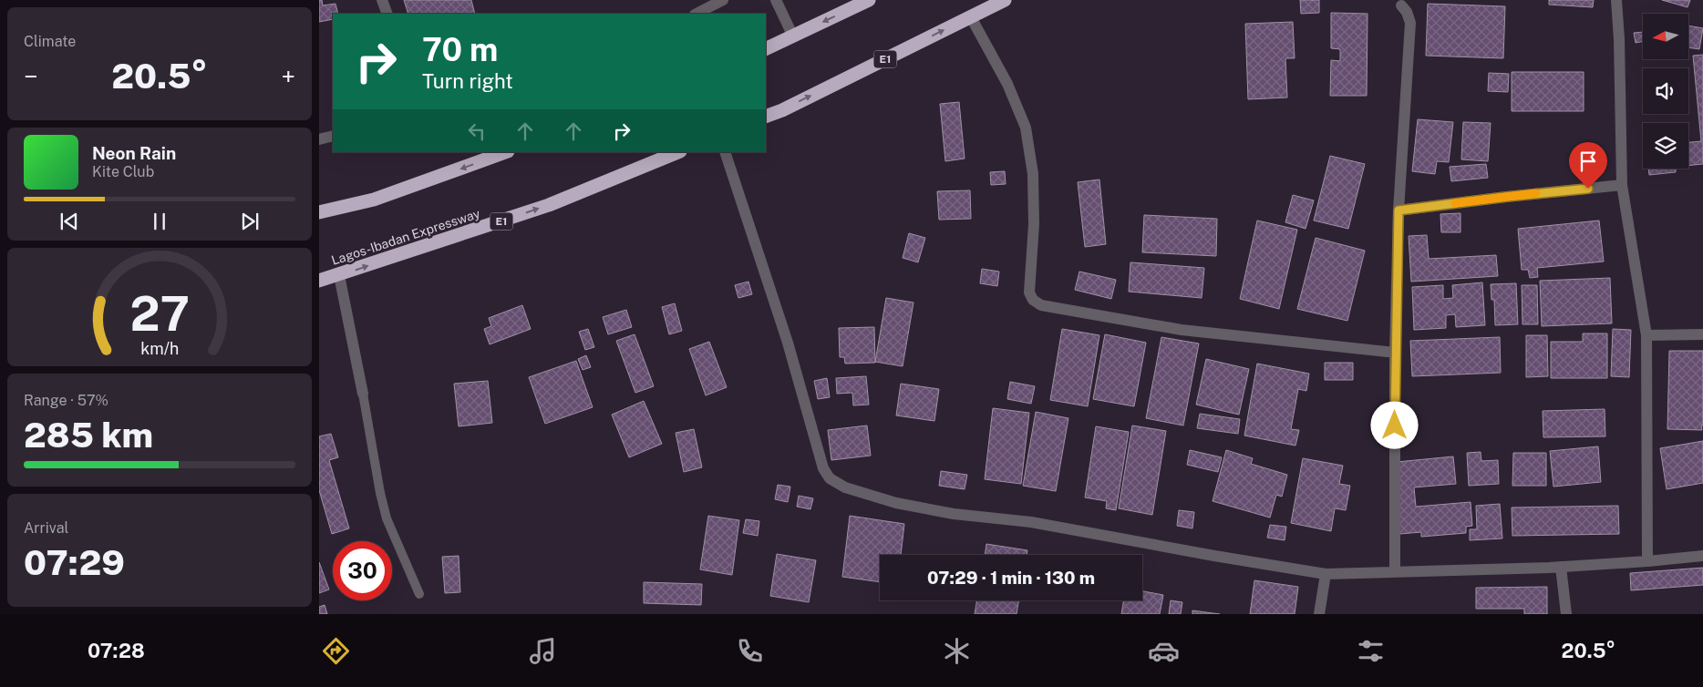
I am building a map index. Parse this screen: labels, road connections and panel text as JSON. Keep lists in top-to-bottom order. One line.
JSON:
{"streets":{"highway":["E1","Lagos-Ibadan Expressway"]},"north":"left","page":{"tile":["Climate",["Range · 57%","285 km"],["Arrival","07:29"]],"turn":["70 m","Turn right"],"heat":["−","20.5°","+"],"song":["Neon Rain","Kite Club"],"limit":"30","trip":"07:29 · 1 min · 130 m","tabs":["07:28","20.5°"],"gauge":["27","km/h"]}}
